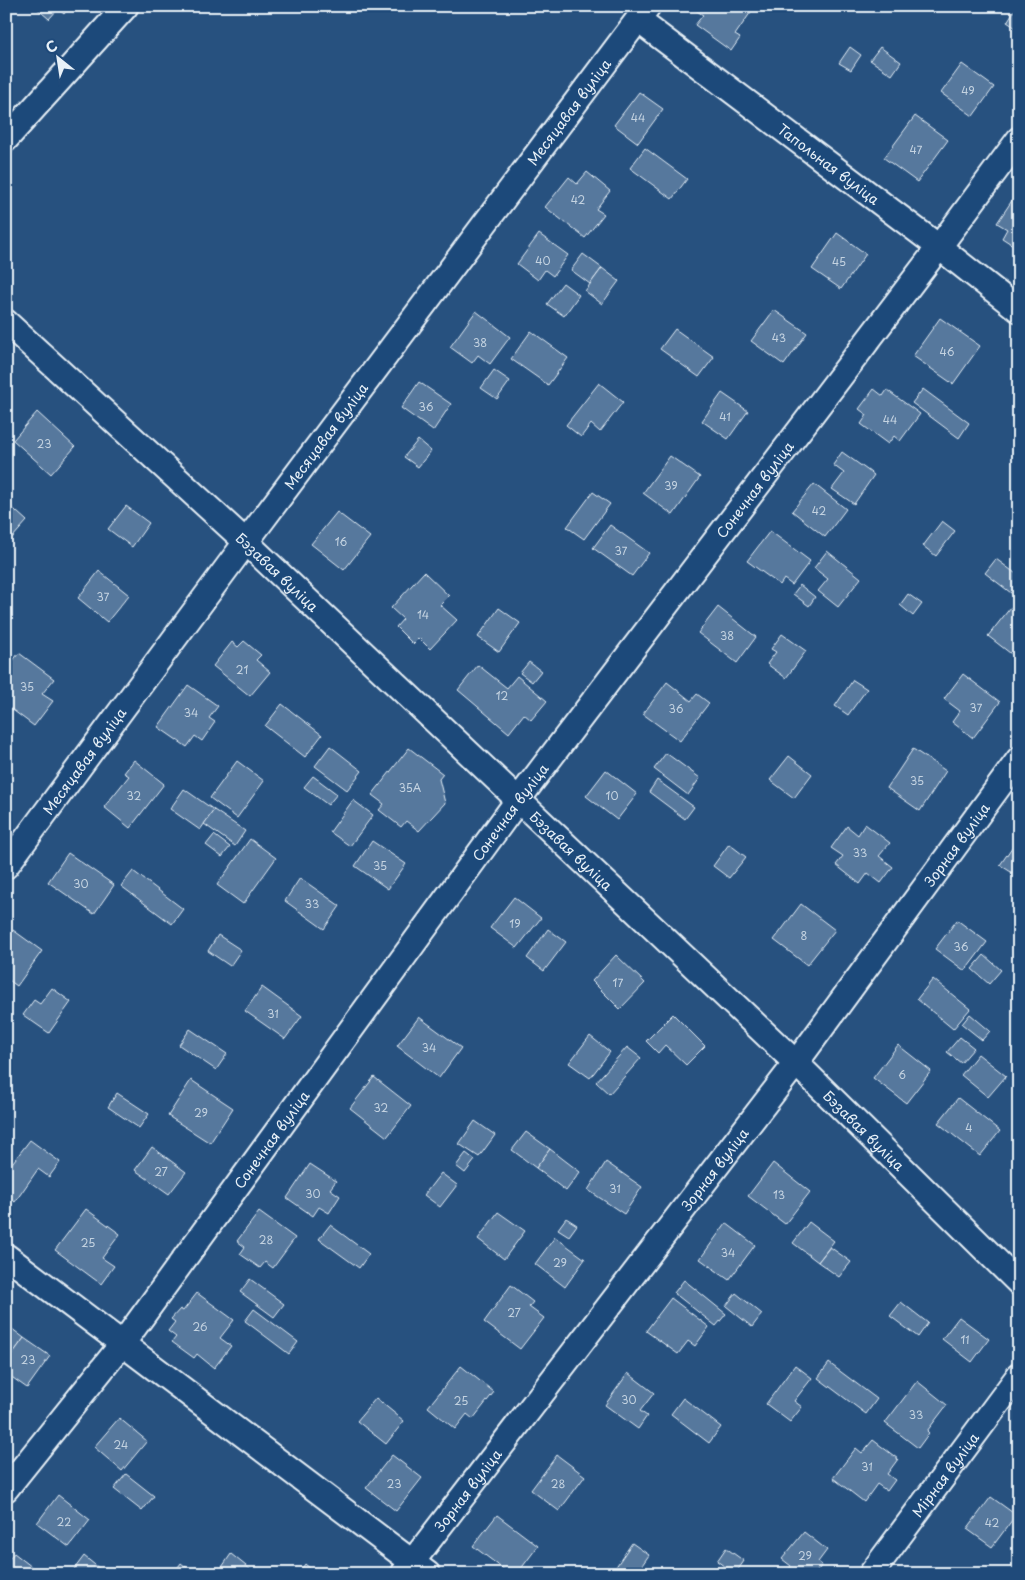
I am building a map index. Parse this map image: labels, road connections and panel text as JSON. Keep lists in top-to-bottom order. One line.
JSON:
{"streets":{"street":["Месяцавая вуліца","Тапольная вуліца","Сонечная вуліца","Бэзавая вуліца","Зорная вуліца","Мірная вуліца"]},"crossings":[["Месяцавая вуліца","Тапольная вуліца"],["Месяцавая вуліца","Бэзавая вуліца"],["Тапольная вуліца","Сонечная вуліца"],["Сонечная вуліца","Бэзавая вуліца"],["Бэзавая вуліца","Зорная вуліца"]],"house_numbers":["49","44","47","42","40","45","43","38","46","36","41","44","23","39","42","16","37","37","14","38","21","35","12","37","36","34","35","35А","32","10","33","35","30","33","19","8","36","17","31","34","6","32","29","4","27","31","30","13","28","25","34","29","27","26","11","23","30","25","33","24","31","23","28","22","42","29"],"north":"top left"}
